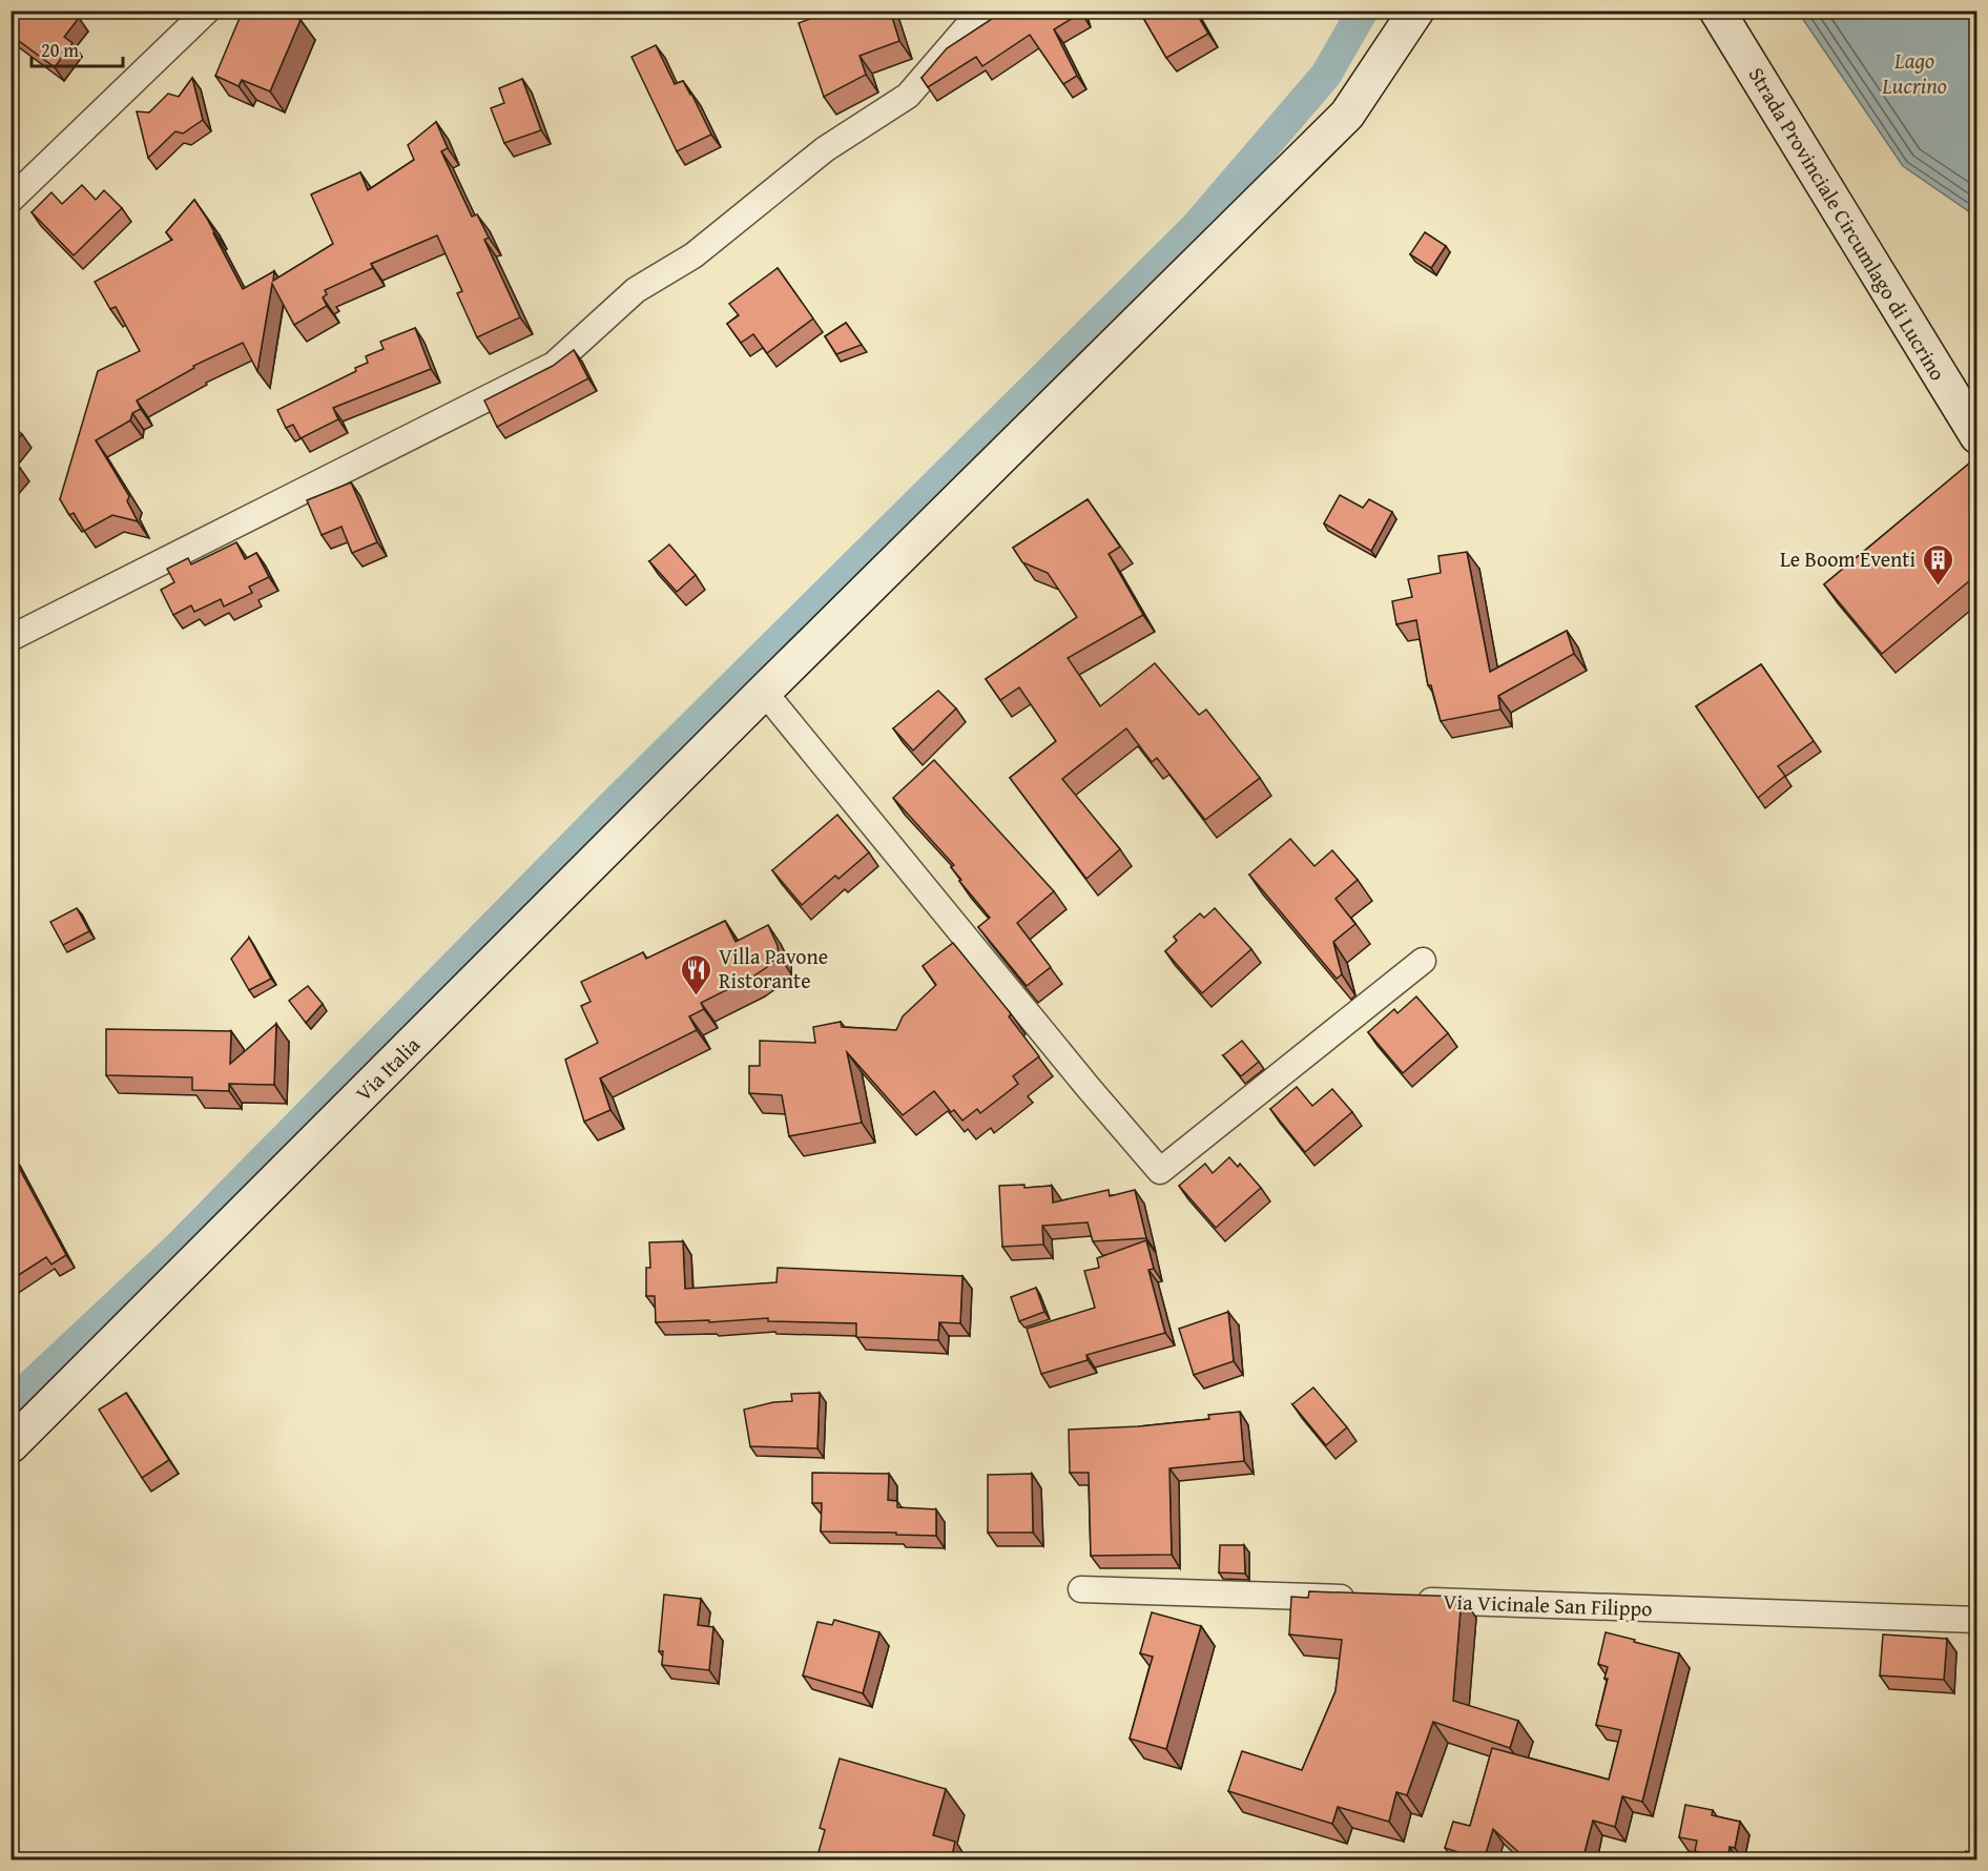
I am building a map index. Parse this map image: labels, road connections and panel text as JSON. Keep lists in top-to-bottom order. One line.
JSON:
{"streets":{"street":["Strada Provinciale Circumlago di Lucrino","Via Italia","Via Vicinale San Filippo"]},"water":["Lago Lucrino"],"places":{"building":["Le Boom Eventi"],"restaurant":["Villa Pavone Ristorante"]},"scale_bar":"20 m"}
